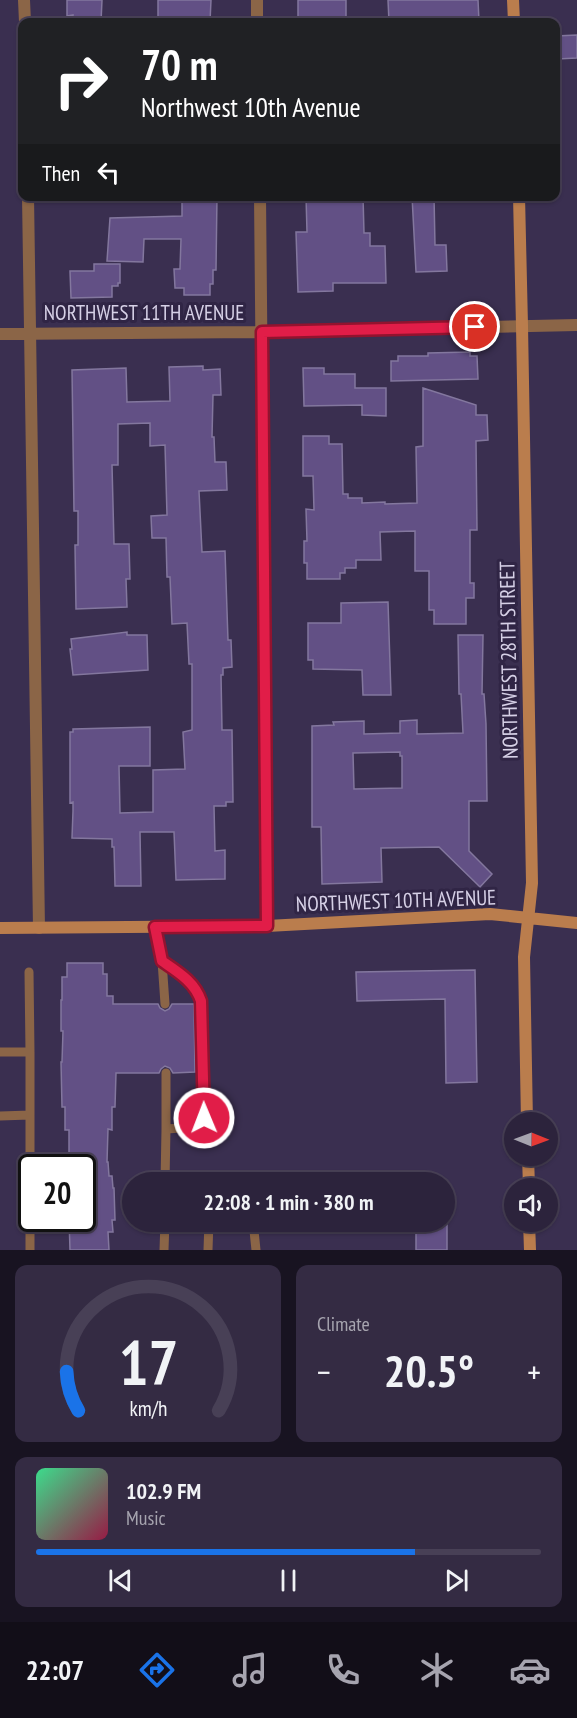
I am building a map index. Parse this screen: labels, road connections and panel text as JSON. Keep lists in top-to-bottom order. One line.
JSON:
{"streets":{"street":["NORTHWEST 11TH AVENUE","NORTHWEST 28TH STREET","NORTHWEST 10TH AVENUE"]},"crossings":[["NORTHWEST 11TH AVENUE","NORTHWEST 28TH STREET"],["NORTHWEST 28TH STREET","NORTHWEST 10TH AVENUE"]],"north":"right","page":{"turn":["70 m","Northwest 10th Avenue"],"then":"Then","limit":"20","trip":"22:08 · 1 min · 380 m","tile":"Climate","heat":["−","20.5°","+"],"song":["102.9 FM","Music"],"tabs":"22:07","gauge":["17","km/h"]}}
